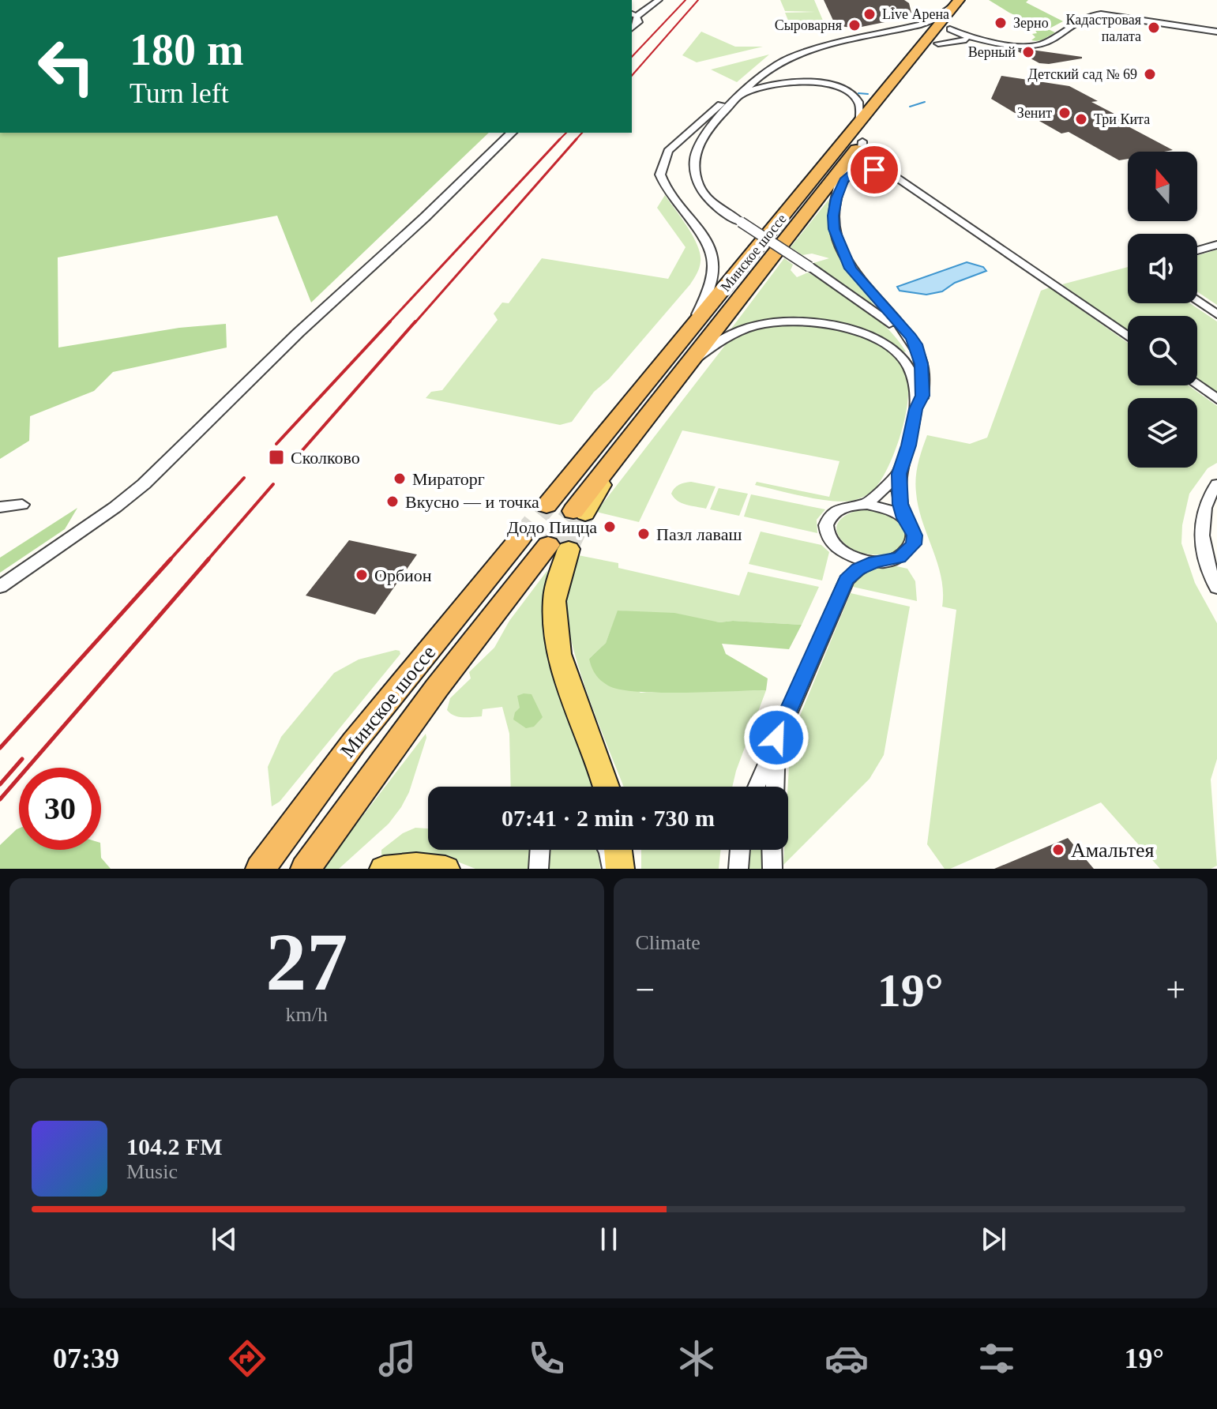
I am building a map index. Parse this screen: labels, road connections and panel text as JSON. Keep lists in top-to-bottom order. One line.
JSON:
{"streets":{"highway":["Минское шоссе"]},"places":{"other":["Live Арена","Зерно","Сыроварня","Кадастровая палата","Верный","Детский сад № 69","Зенит","Три Кита","Мираторг","Вкусно — и точка","Додо Пицца","Пазл лаваш","Орбион","Амальтея"],"transit":["Сколково"]},"north":"top","page":{"turn":["180 m","Turn left"],"limit":"30","trip":"07:41 · 2 min · 730 m","tile":[["27","km/h"],"Climate"],"heat":["−","19°","+"],"song":["104.2 FM","Music"],"tabs":["07:39","19°"]}}
